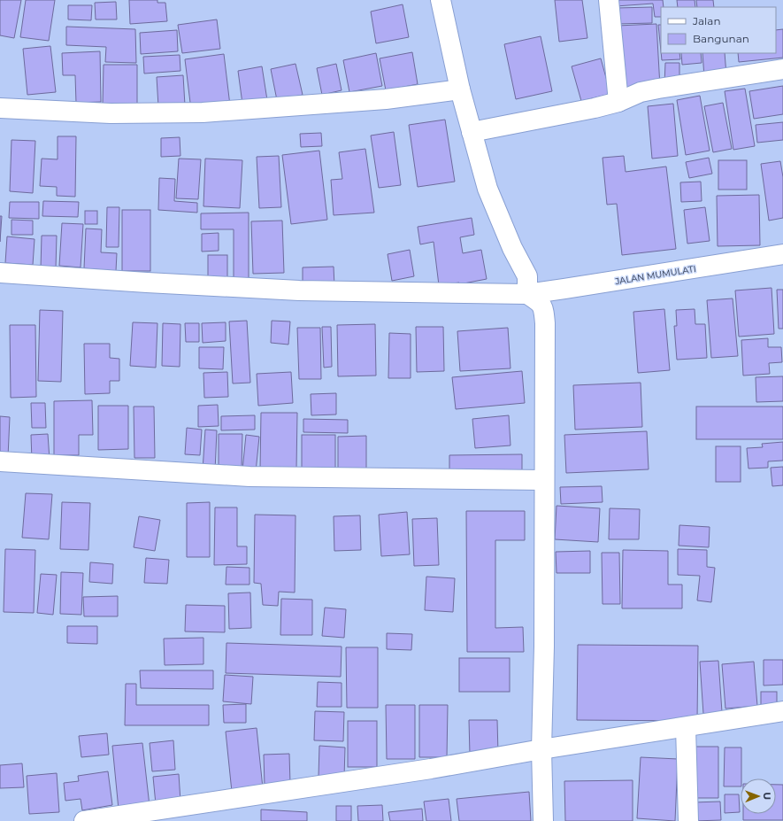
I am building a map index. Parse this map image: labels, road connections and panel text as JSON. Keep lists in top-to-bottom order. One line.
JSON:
{"streets":{"street":["JALAN MUMULATI"]},"legend":["Jalan","Bangunan"],"north":"right"}
